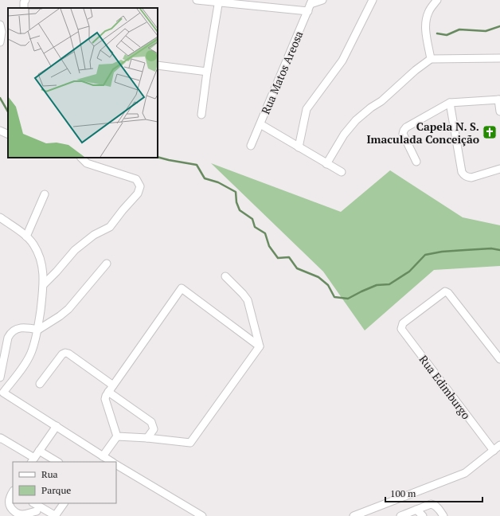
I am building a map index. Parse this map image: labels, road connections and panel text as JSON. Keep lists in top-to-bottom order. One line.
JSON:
{"streets":{"street":["Rua Matos Areosa","Rua Edimburgo"]},"places":{"church":["Capela N. S. Imaculada Conceição"]},"legend":["Rua","Parque"],"scale_bar":"100 m"}
